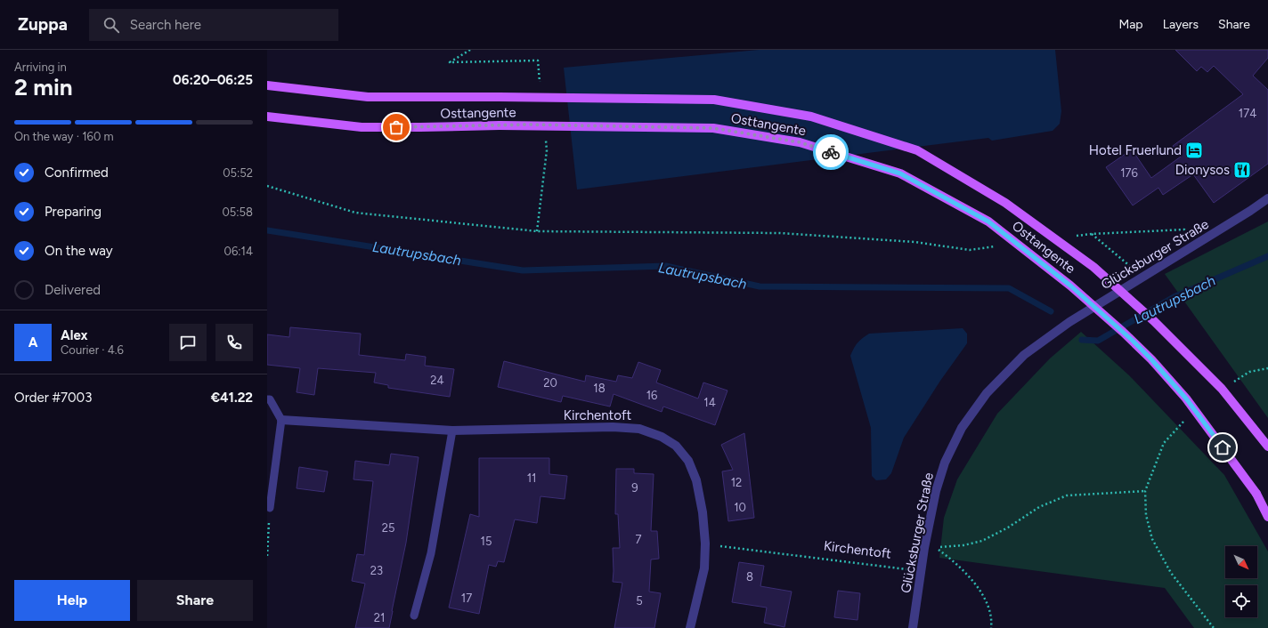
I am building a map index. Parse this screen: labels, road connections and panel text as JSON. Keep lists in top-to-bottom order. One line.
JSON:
{"streets":{"main road":["Osttangente"],"street":["Glücksburger Straße","Kirchentoft"]},"crossings":[["Glücksburger Straße","Kirchentoft"]],"water":["Lautrupsbach"],"places":{"hotel":["Hotel Fruerlund"],"restaurant":["Dionysos"]},"house_numbers":["174","176","24","20","18","16","14","11","12","9","10","25","7","15","23","8","17","5","21"],"north":"bottom right","page":{"header":"Zuppa","search":"Search here","nav":["Map","Layers","Share"],"heading":["2 min","Arriving in","06:20–06:25"],"panel":["Alex","Courier · 4.6","Order #7003","€41.22"],"bar":"On the way · 160 m","list":[["Confirmed","05:52"],["Preparing","05:58"],["On the way","06:14"],"Delivered"],"round":"A","buttons":["Help","Share"]}}
